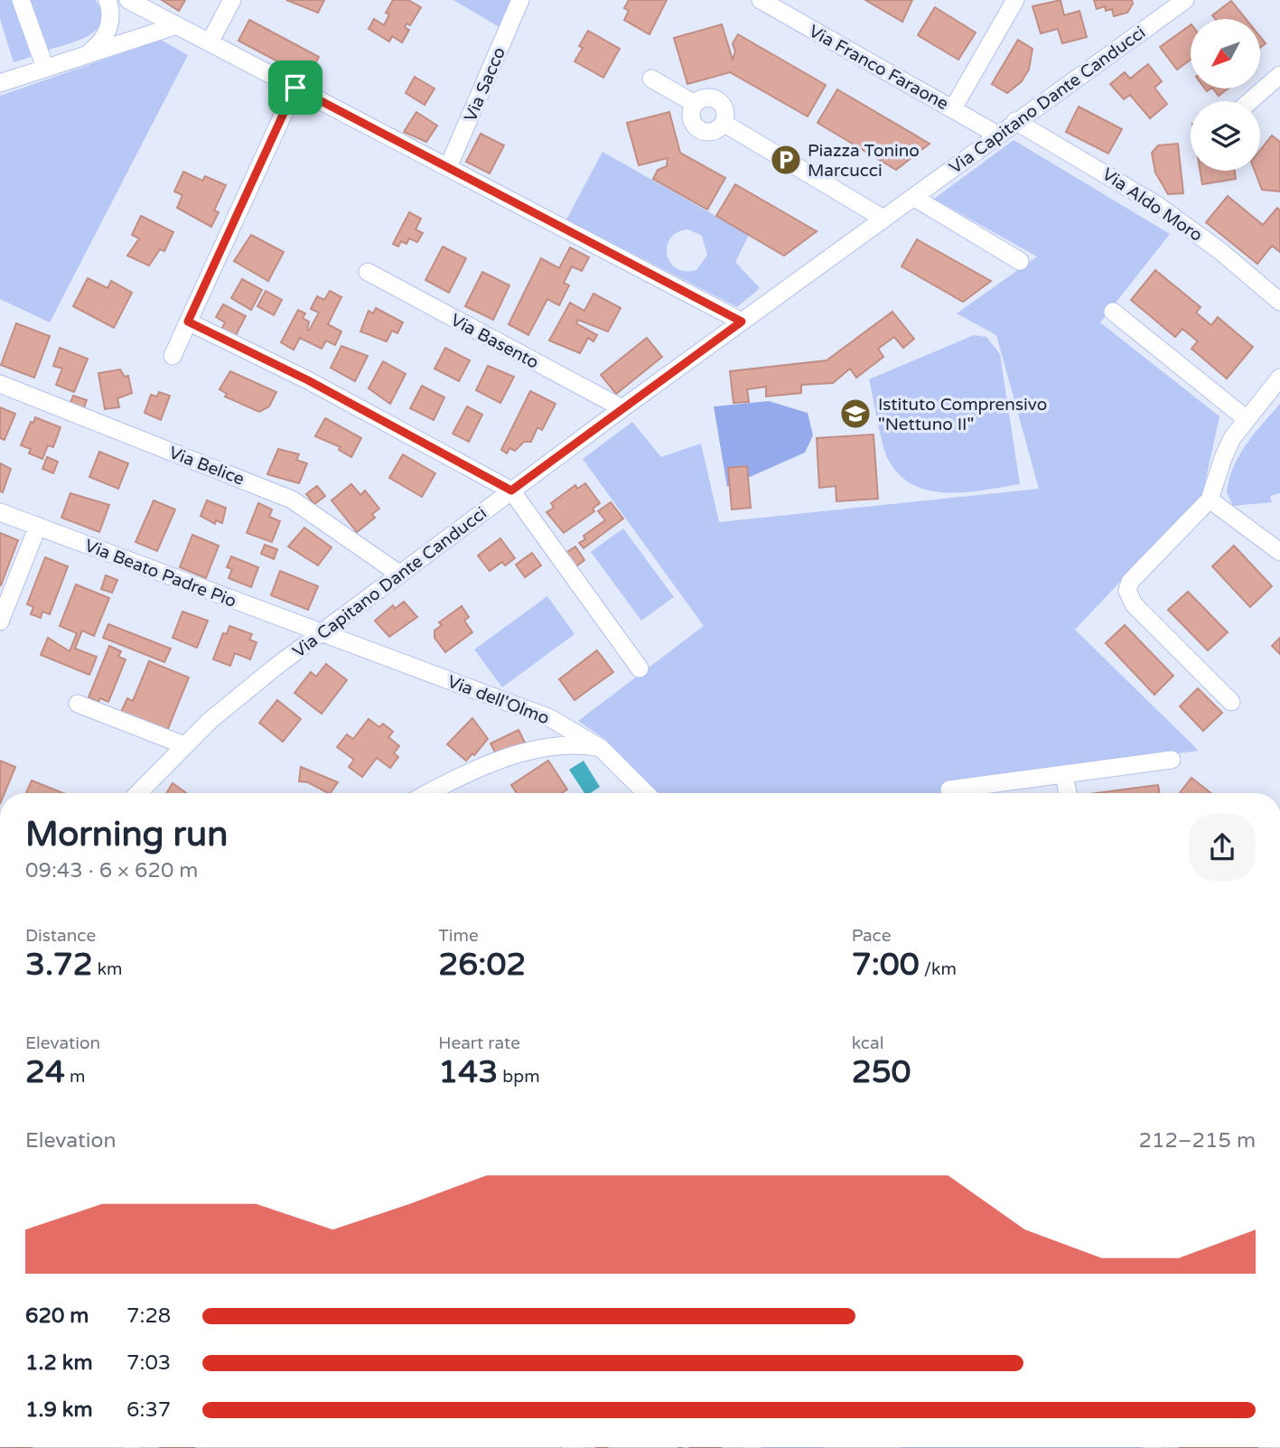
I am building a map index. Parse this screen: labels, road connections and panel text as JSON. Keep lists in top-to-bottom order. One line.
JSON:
{"streets":{"street":["Via Franco Faraone","Via Sacco","Via Capitano Dante Canducci","Via Aldo Moro","Via Basento","Via Belice","Via Beato Padre Pio","Via dell'Olmo"]},"crossings":[["Via Franco Faraone","Via Capitano Dante Canducci"],["Via Capitano Dante Canducci","Via Aldo Moro"],["Via Capitano Dante Canducci","Via Basento"],["Via Capitano Dante Canducci","Via Belice"],["Via Capitano Dante Canducci","Via Beato Padre Pio"],["Via Capitano Dante Canducci","Via dell'Olmo"],["Via Beato Padre Pio","Via dell'Olmo"]],"places":{"parking":["Piazza Tonino Marcucci"],"school or university":["Istituto Comprensivo \"Nettuno II\""]},"north":"bottom left","page":{"heading":["Morning run","09:43 · 6 × 620 m"],"stats":[["Distance","3.72 km"],["Time","26:02"],["Pace","7:00 /km"],["Elevation","24 m"],["Heart rate","143 bpm"],["kcal","250"]],"chart":["Elevation","212–215 m"],"list":[{"name":"620 m","note":"7:28"},{"name":"1.2 km","note":"7:03"},{"name":"1.9 km","note":"6:37"}]}}
